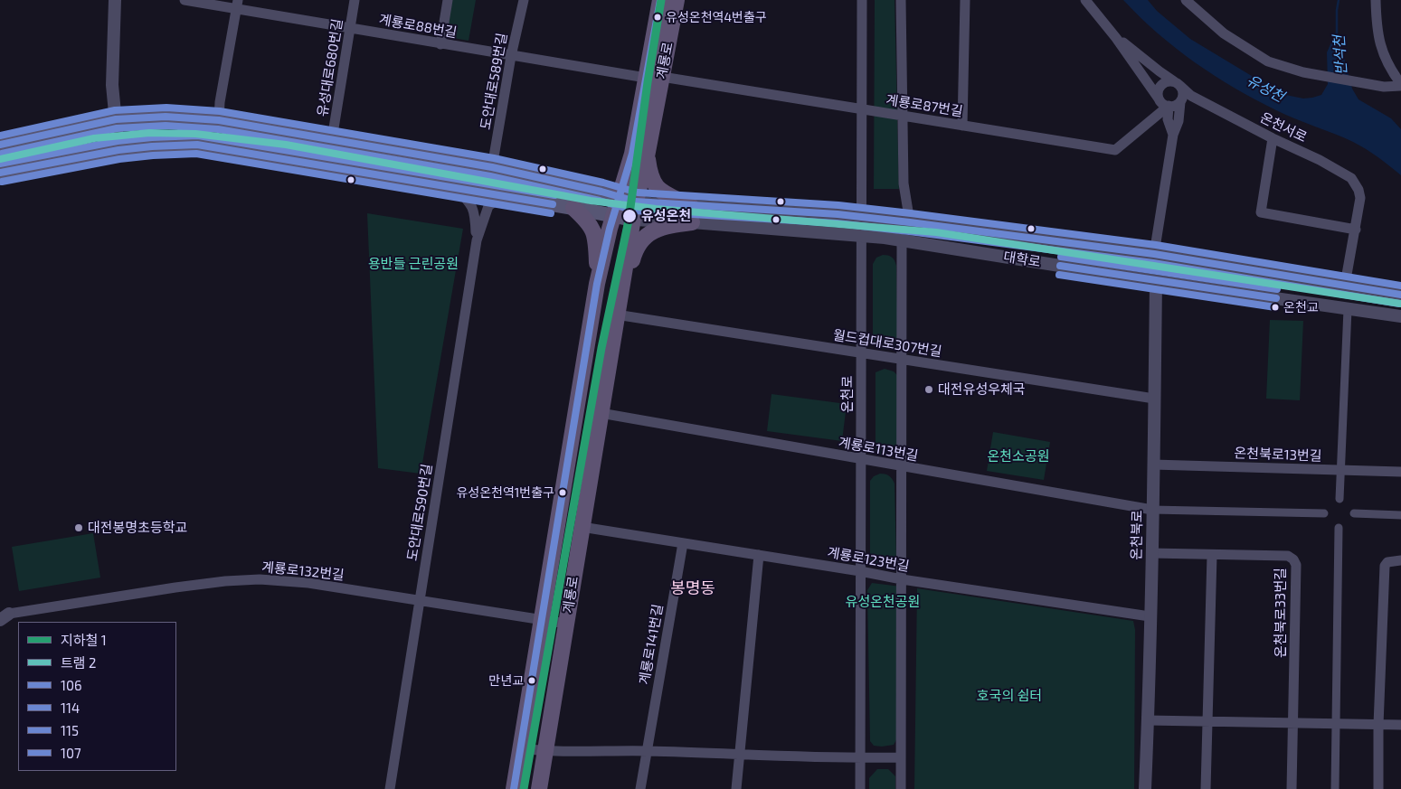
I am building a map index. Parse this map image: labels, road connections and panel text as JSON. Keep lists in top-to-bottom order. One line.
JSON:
{"streets":{"main road":["계룡로","대학로"],"street":["계룡로88번길","유성대로680번길","도안대로589번길","계룡로87번길","온천서로","월드컵대로307번길","온천로","계룡로113번길","온천북로13번길","도안대로590번길","온천북로","계룡로123번길","계룡로132번길","온천북로33번길","계룡로141번길"]},"crossings":[["계룡로88번길","계룡로"],["계룡로88번길","유성대로680번길"],["계룡로88번길","도안대로589번길"],["계룡로","계룡로87번길"],["계룡로","대학로"],["계룡로","월드컵대로307번길"],["계룡로","계룡로113번길"],["계룡로","계룡로123번길"],["계룡로","계룡로132번길"],["유성대로680번길","대학로"],["도안대로589번길","대학로"],["계룡로87번길","온천서로"],["계룡로87번길","온천로"],["대학로","온천로"],["대학로","온천북로"],["월드컵대로307번길","온천로"],["월드컵대로307번길","온천북로"],["온천로","계룡로113번길"],["온천로","계룡로123번길"],["계룡로113번길","온천북로"],["온천북로13번길","온천북로"],["도안대로590번길","계룡로132번길"],["온천북로","계룡로123번길"],["온천북로","온천북로33번길"],["계룡로123번길","계룡로141번길"]],"districts":["봉명동"],"water":["반석천","유성천"],"parks":["용반들 근린공원","온천소공원","유성온천공원","호국의 쉼터"],"places":["유성온천역4번출구","유성온천","온천교","대전유성우체국","유성온천역1번출구","대전봉명초등학교","만년교"],"lines":["metro line 1","transit line 107","transit line 115","transit line 106","transit line 114","tram line 2"],"legend":["지하철 1","트램 2","106","114","115","107"]}
